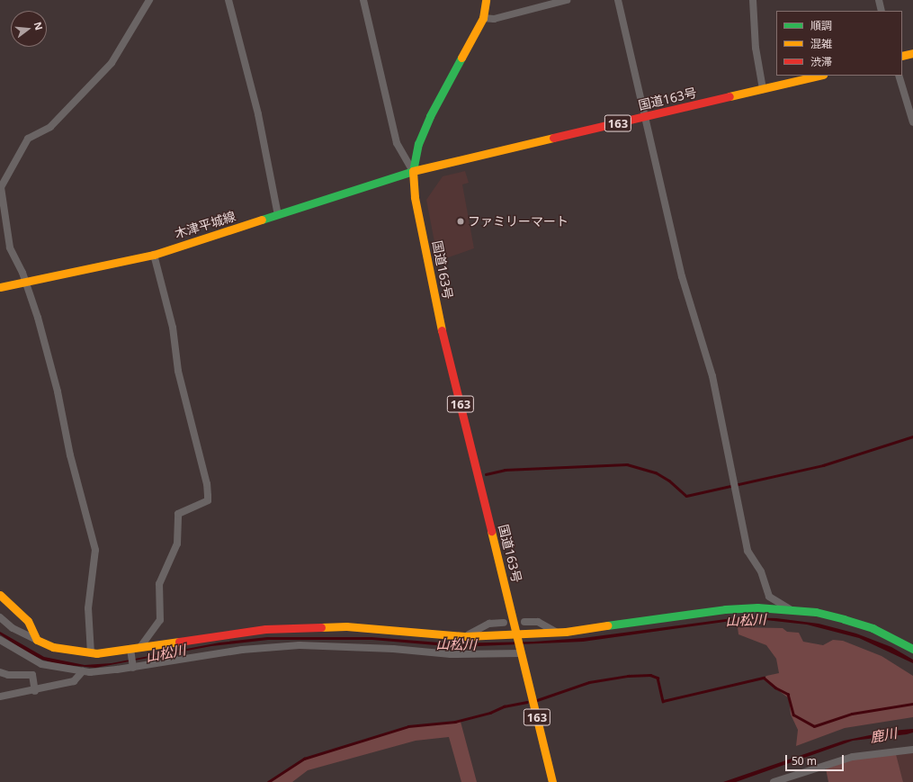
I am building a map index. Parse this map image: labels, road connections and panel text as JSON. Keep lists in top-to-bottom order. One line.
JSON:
{"streets":{"main road":["国道163号","163","木津平城線"]},"crossings":[["国道163号","木津平城線"]],"water":["山松川","鹿川"],"places":["ファミリーマート"],"legend":["順調","混雑","渋滞"],"scale_bar":"50 m","north":"right"}
